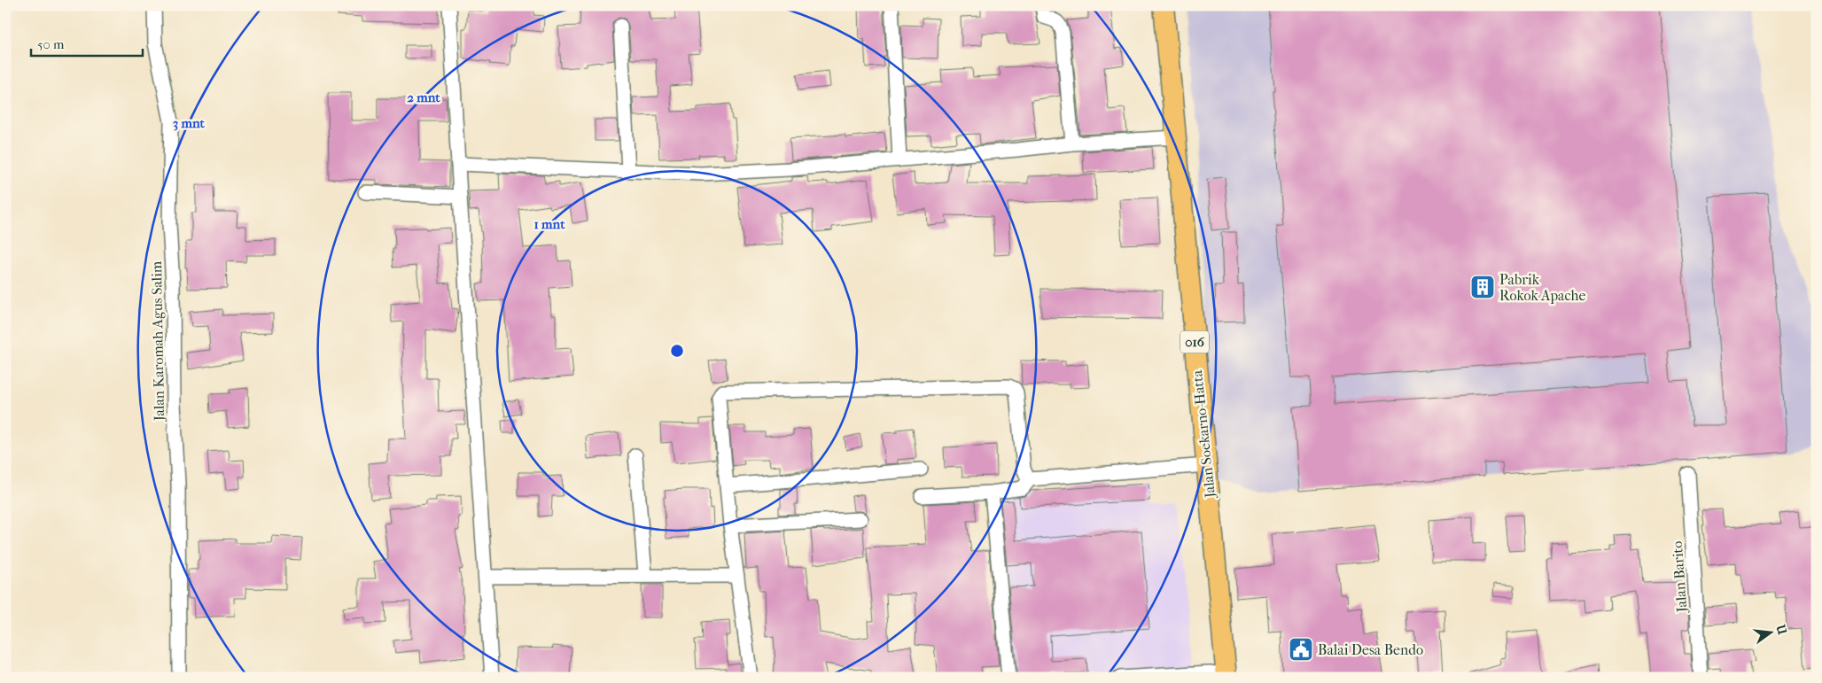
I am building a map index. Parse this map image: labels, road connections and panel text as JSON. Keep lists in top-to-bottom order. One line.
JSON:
{"streets":{"main road":["016","Jalan Soekarno-Hatta"],"street":["Jalan Karomah Agus Salim","Jalan Barito"]},"places":{"building":["Pabrik Rokok Apache"],"public building":["Balai Desa Bendo"]},"scale_bar":"50 m","north":"right","rings":["2 mnt","3 mnt","1 mnt"]}
